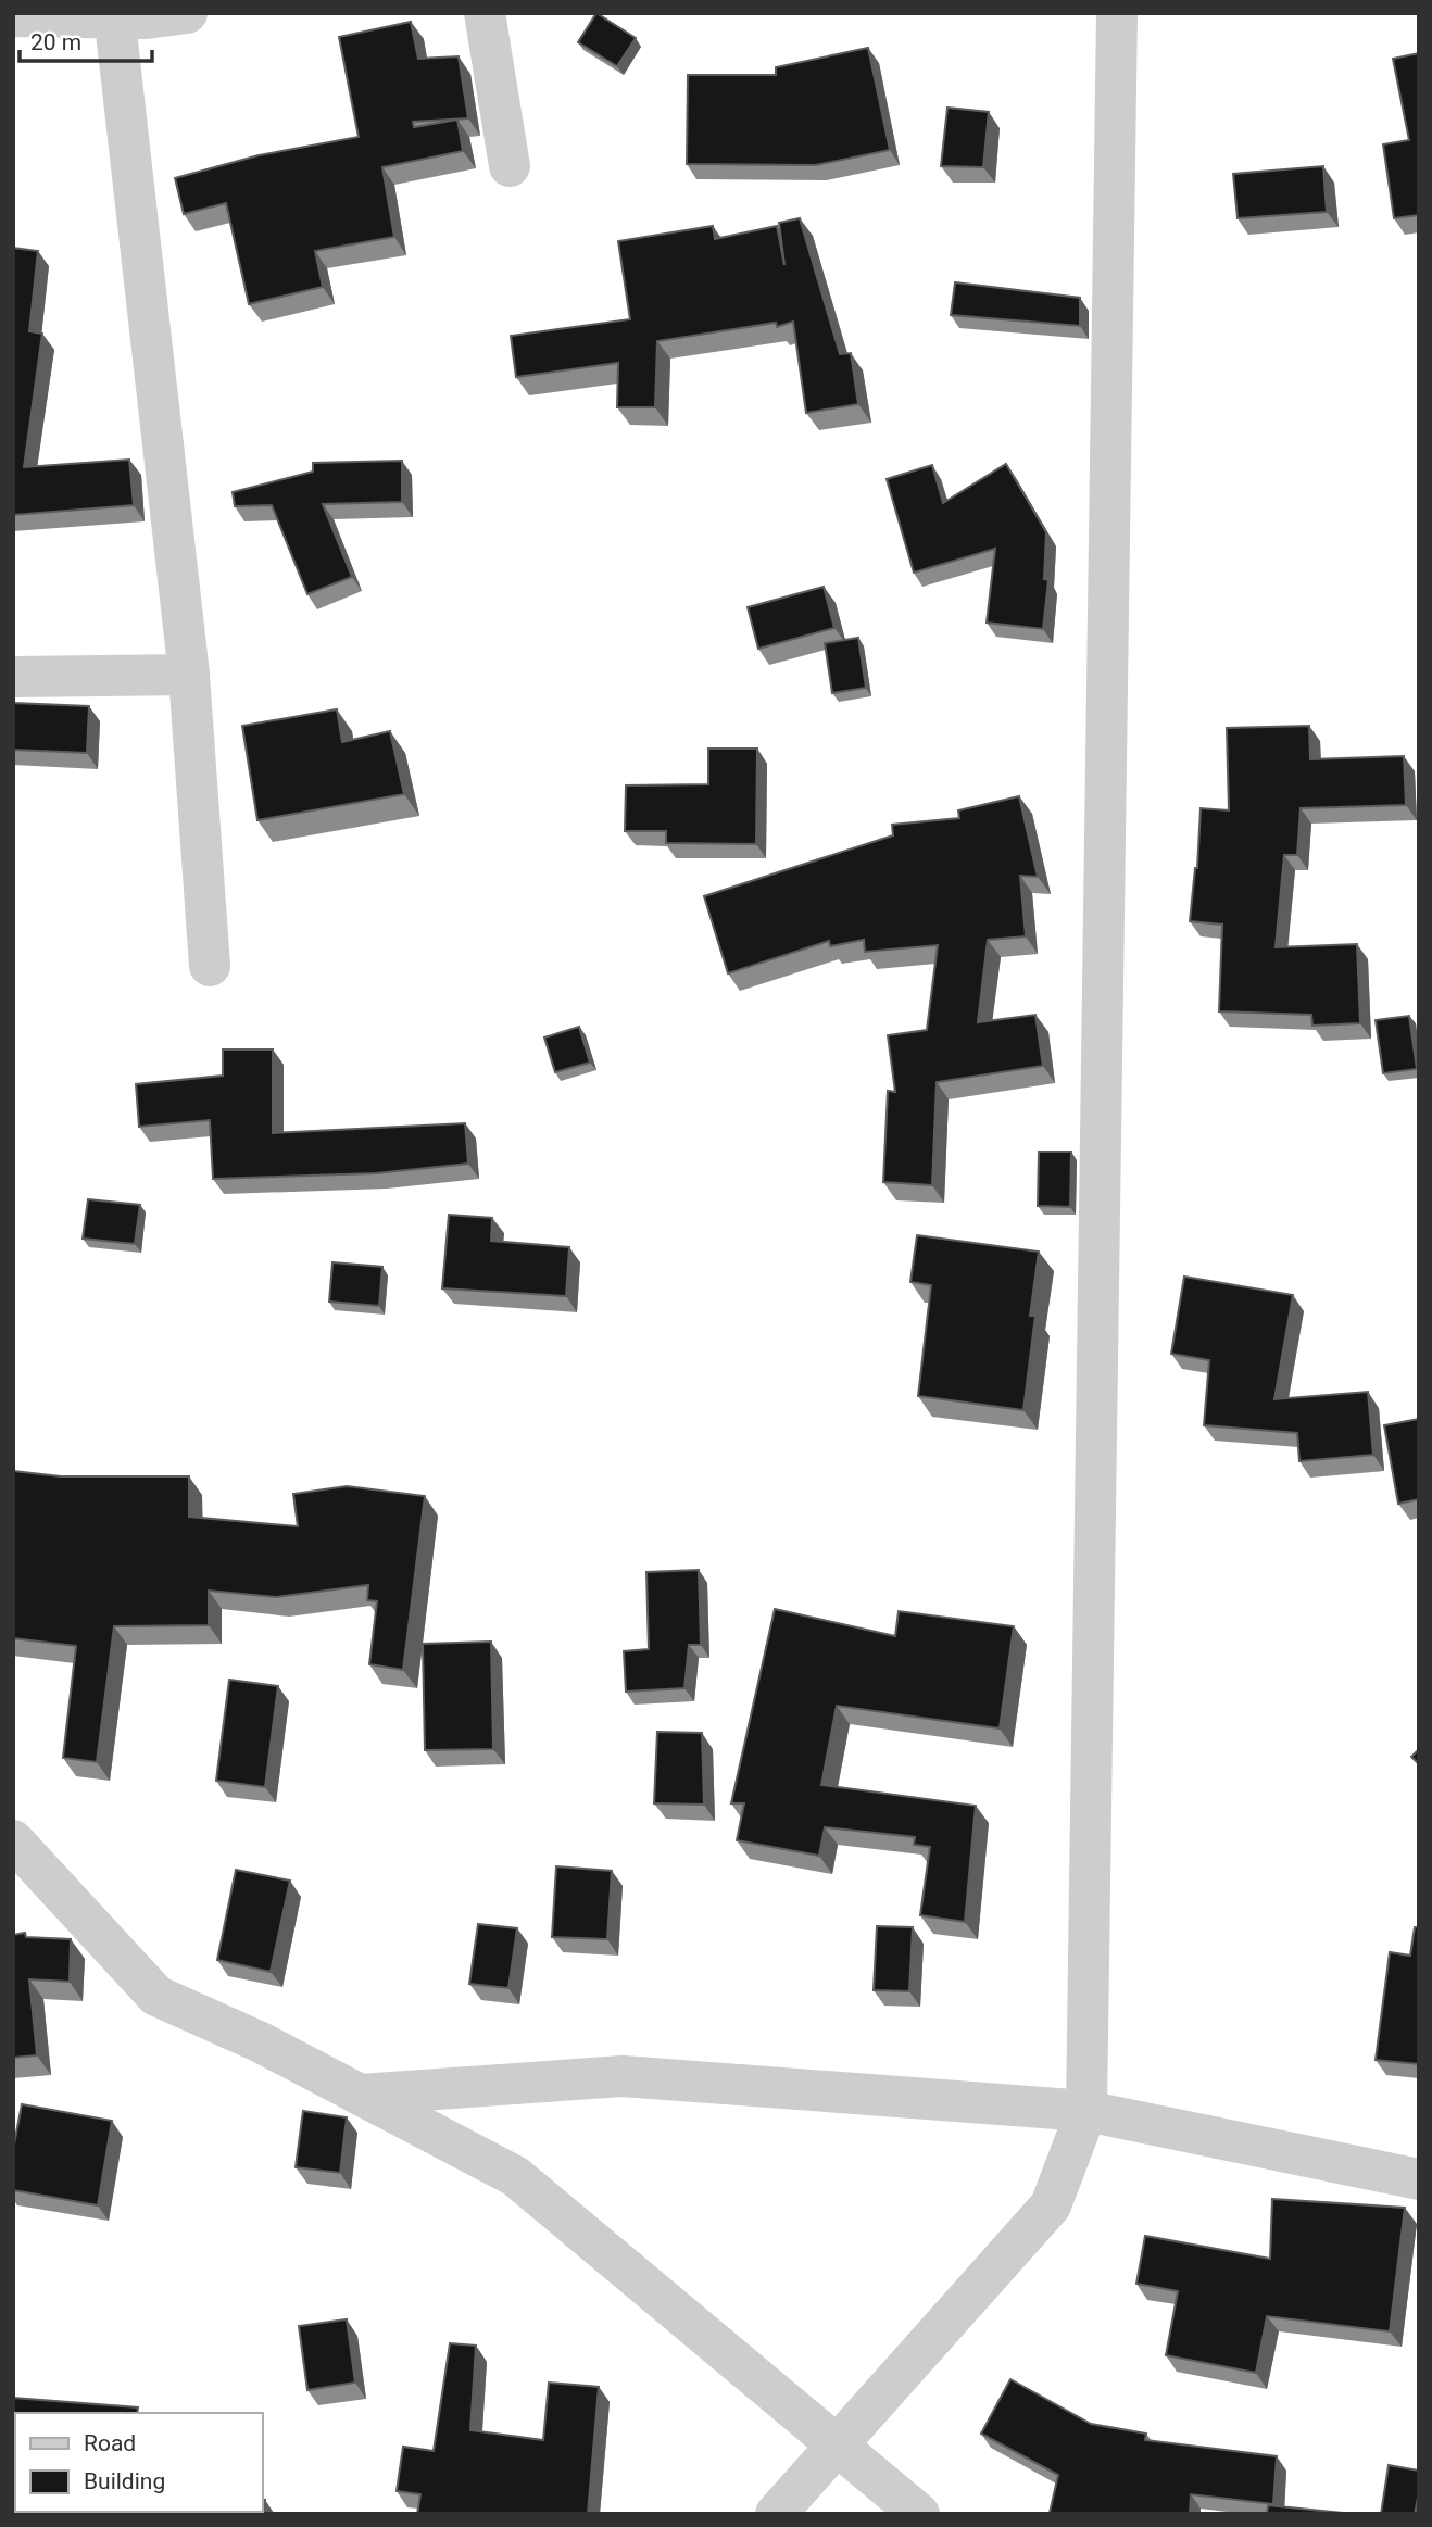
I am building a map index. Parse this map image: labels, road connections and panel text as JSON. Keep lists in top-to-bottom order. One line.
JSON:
{"legend":["Road","Building"],"scale_bar":"20 m"}
